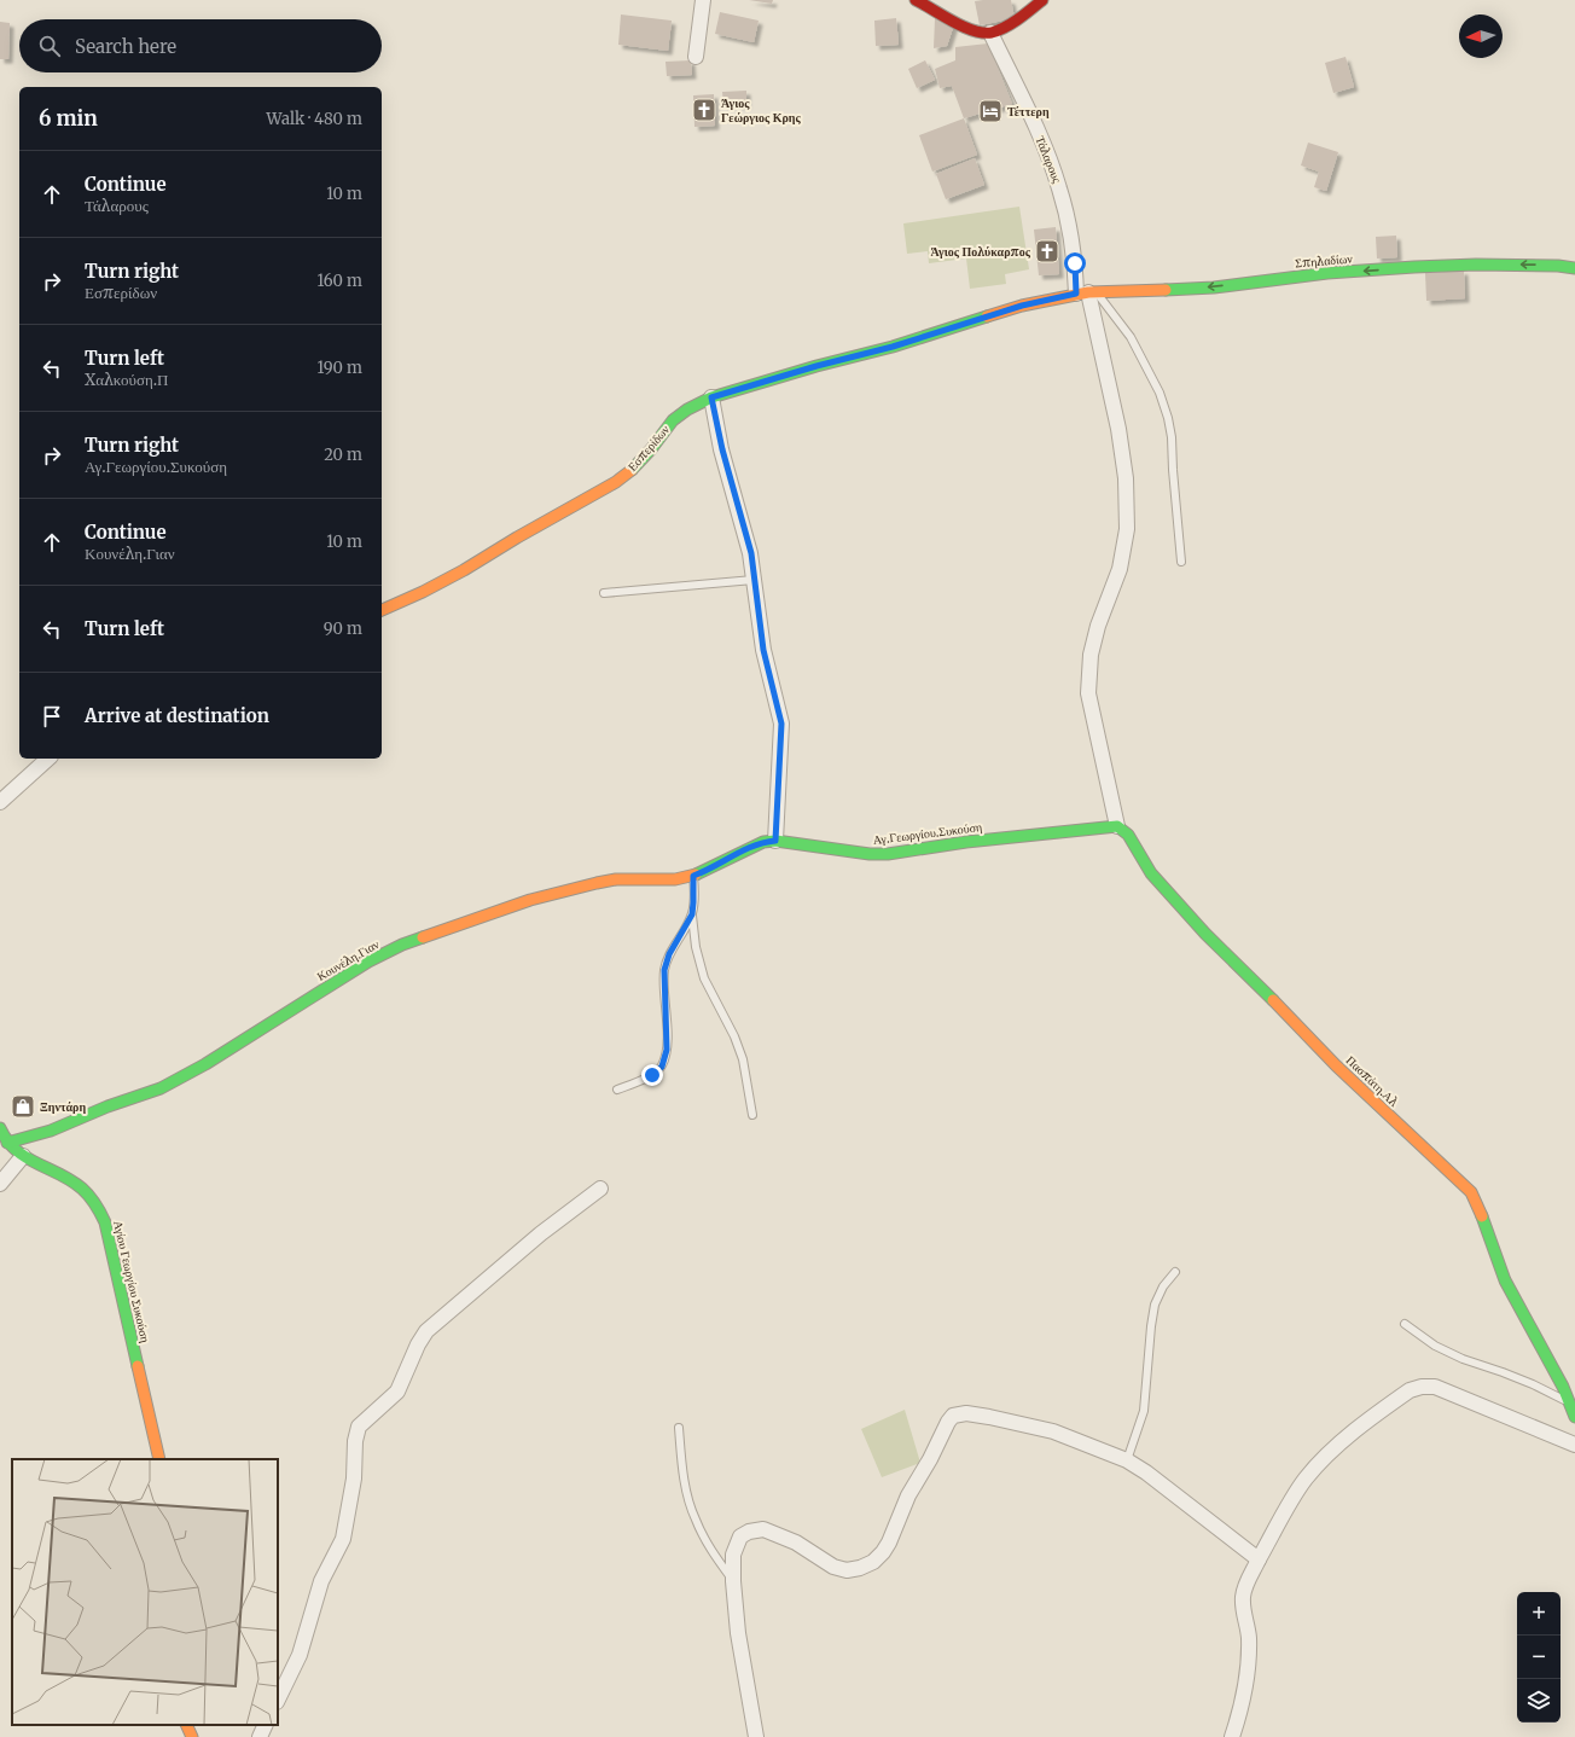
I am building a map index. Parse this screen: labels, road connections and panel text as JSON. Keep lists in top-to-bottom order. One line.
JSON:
{"streets":{"street":["Τάλαρους","Σπηλαδίων","Εσπερίδων","Αγ.Γεωργίου.Συκούση","Κουνέλη.Γιαν","Πασπάτη.Αλ","Αγίου Γεωργίου Συκούση"]},"crossings":[["Τάλαρους","Σπηλαδίων"],["Τάλαρους","Εσπερίδων"],["Τάλαρους","Αγ.Γεωργίου.Συκούση"],["Τάλαρους","Πασπάτη.Αλ"],["Σπηλαδίων","Εσπερίδων"],["Αγ.Γεωργίου.Συκούση","Κουνέλη.Γιαν"],["Αγ.Γεωργίου.Συκούση","Πασπάτη.Αλ"],["Κουνέλη.Γιαν","Αγίου Γεωργίου Συκούση"]],"one_way":["Σπηλαδίων"],"places":{"church":["Άγιος Γεώργιος Κρης","Άγιος Πολύκαρπος"],"hotel":["Τέττερη"],"shop":["Ξηντάρη"]},"north":"left","page":{"search":"Search here","heading":["6 min","Walk · 480 m"],"list":[["Continue","Τάλαρους","10 m"],["Turn right","Εσπερίδων","160 m"],["Turn left","Χαλκούση.Π","190 m"],["Turn right","Αγ.Γεωργίου.Συκούση","20 m"],["Continue","Κουνέλη.Γιαν","10 m"],["Turn left","90 m"],"Arrive at destination"],"map_buttons":["+","−"]}}
